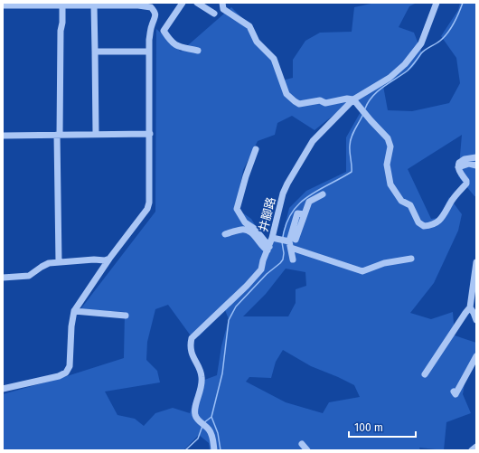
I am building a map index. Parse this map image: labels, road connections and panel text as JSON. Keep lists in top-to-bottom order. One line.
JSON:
{"streets":{"lane":["井腳路"]},"scale_bar":"100 m"}
